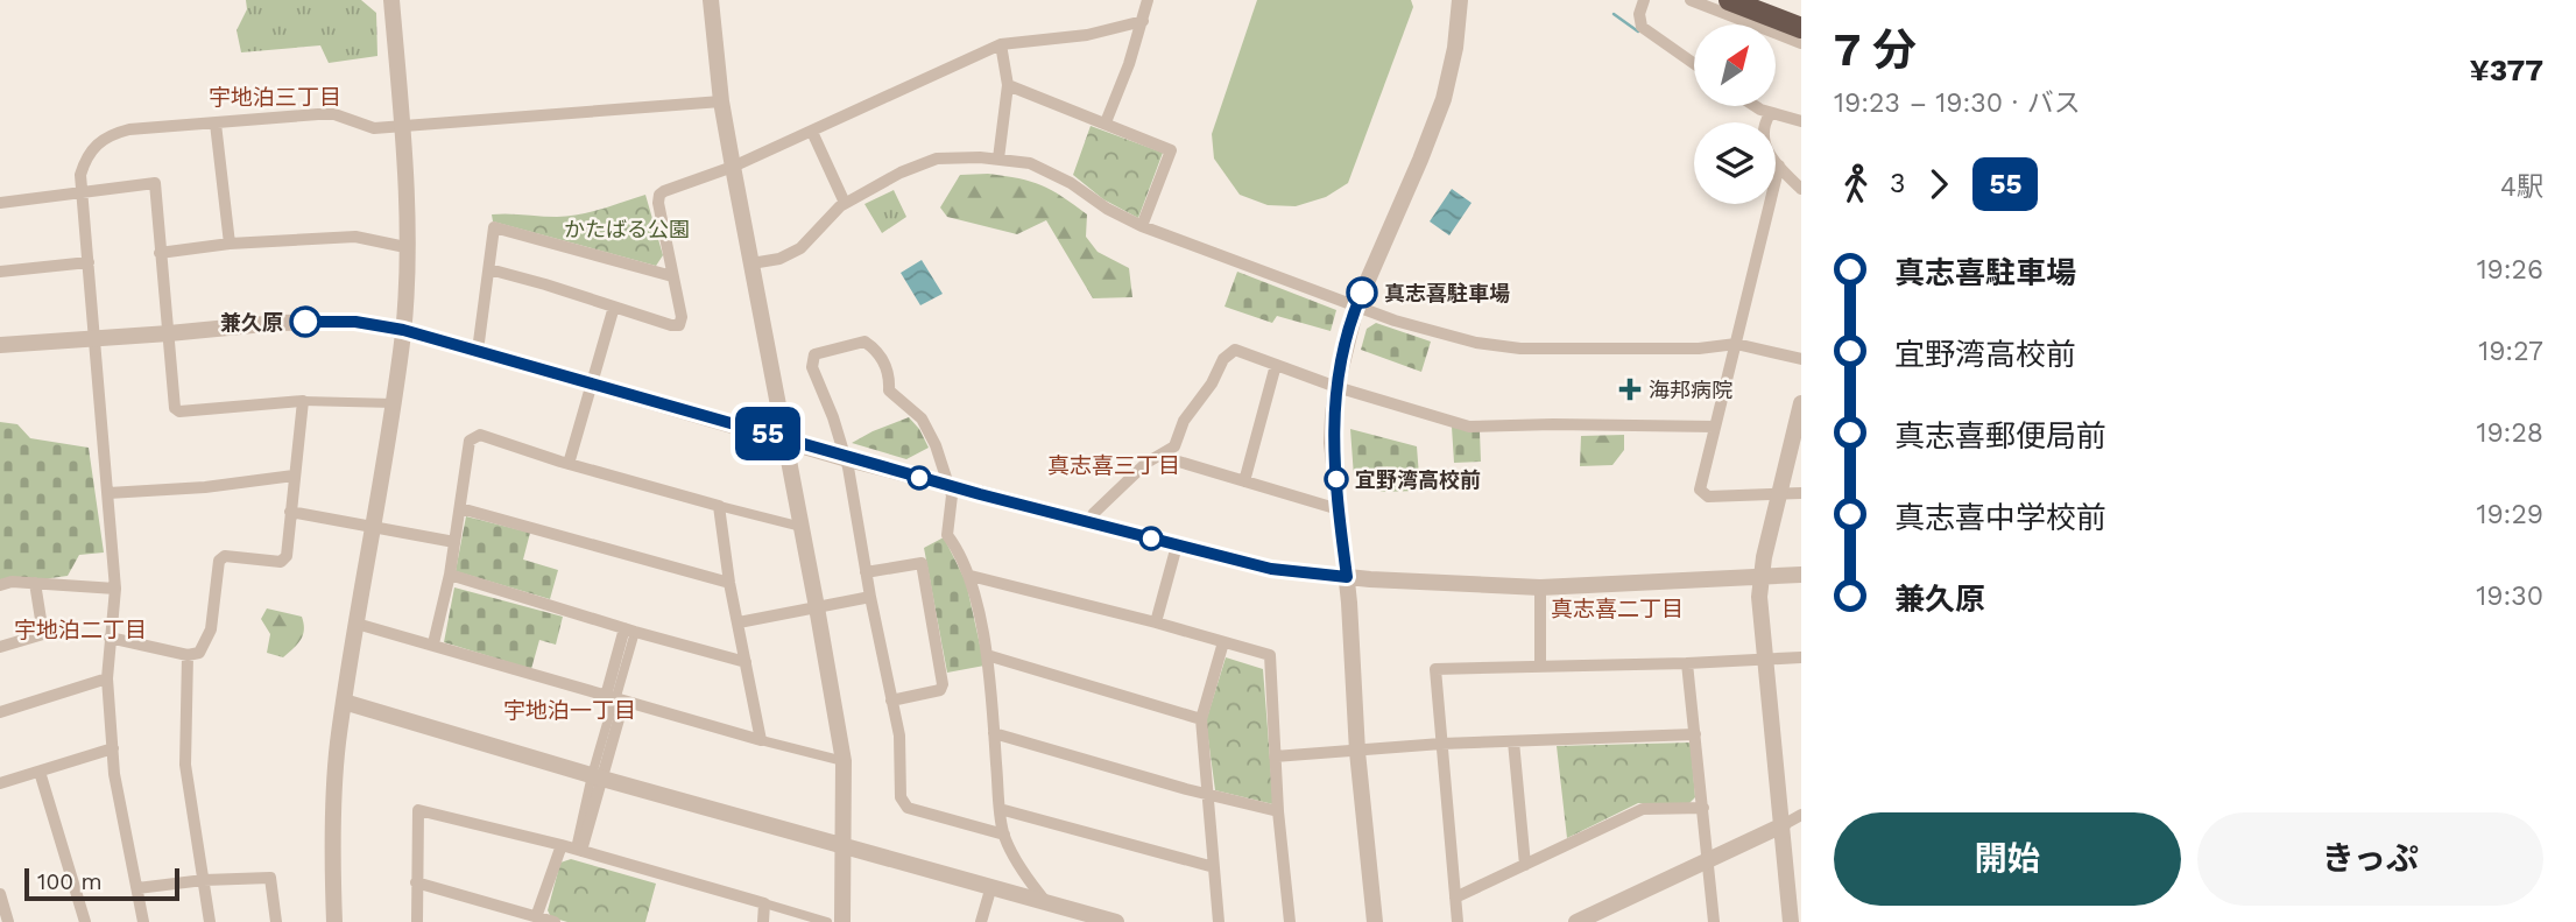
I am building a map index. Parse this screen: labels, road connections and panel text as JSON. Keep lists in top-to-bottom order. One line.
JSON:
{"districts":["宇地泊三丁目","真志喜三丁目","真志喜二丁目","宇地泊二丁目","宇地泊一丁目"],"parks":["かたばる公園"],"places":{"other":["真志喜駐車場","兼久原","宜野湾高校前"],"health":["海邦病院"]},"lines":["bus line 55"],"scale_bar":"100 m","north":"top right","page":{"on_map":"55","heading":["7 分","19:23 – 19:30 · バス","¥377"],"legs":["3","55","4駅"],"list":[{"name":"真志喜駐車場","value":"19:26"},{"name":"宜野湾高校前","value":"19:27"},{"name":"真志喜郵便局前","value":"19:28"},{"name":"真志喜中学校前","value":"19:29"},{"name":"兼久原","value":"19:30"}],"buttons":["開始","きっぷ"],"scale":"100 m"}}
